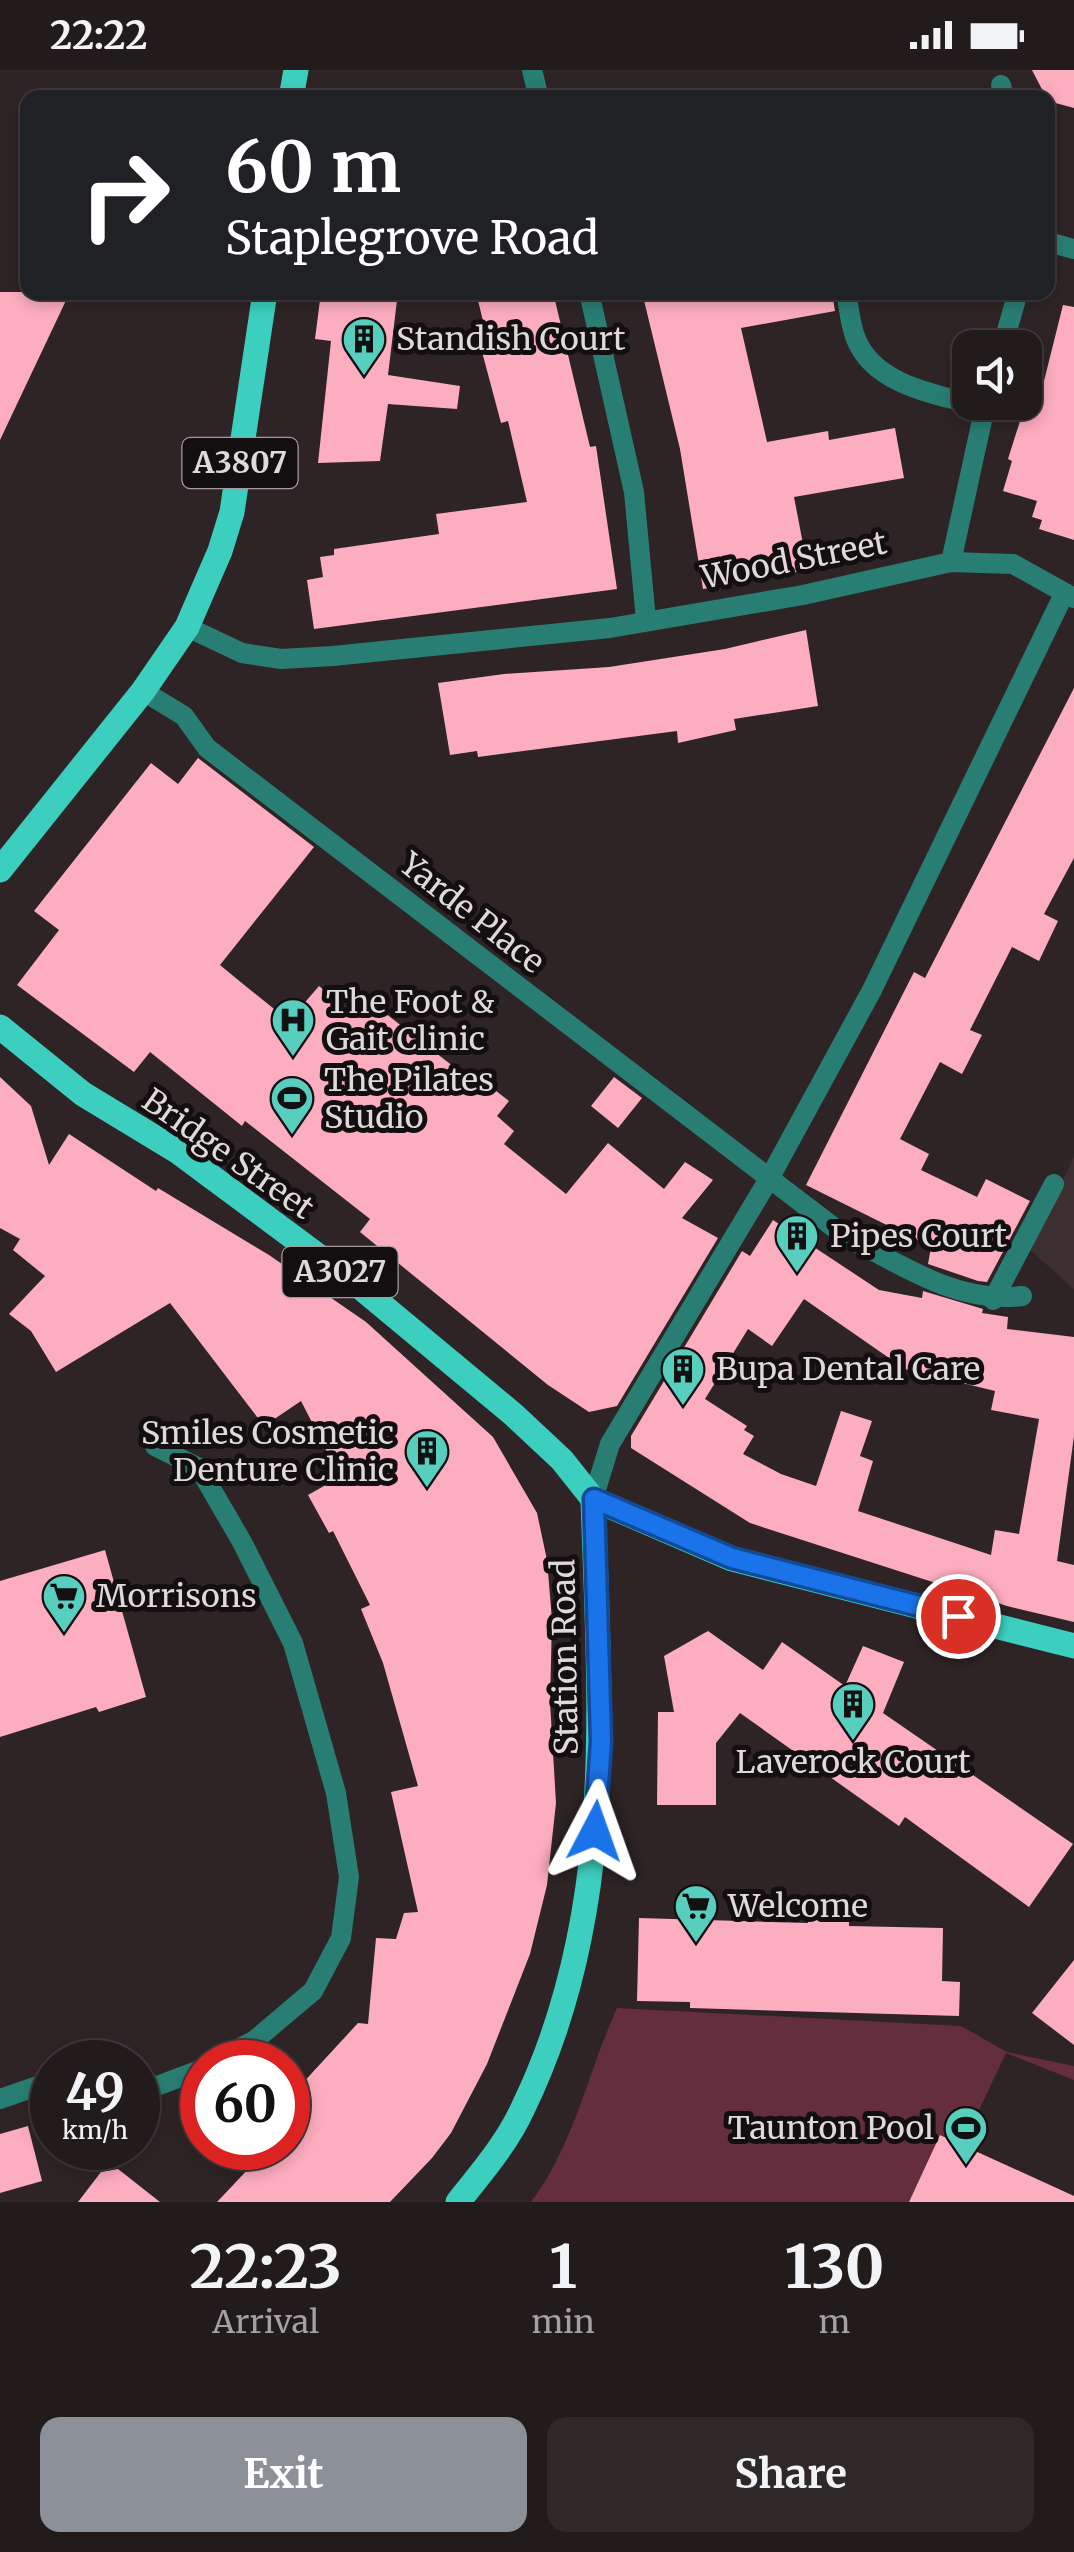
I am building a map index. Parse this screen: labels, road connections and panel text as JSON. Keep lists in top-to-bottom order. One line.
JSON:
{"streets":{"main road":["A3807","Bridge Street","A3027","Station Road"],"street":["Wood Street","Yarde Place"]},"crossings":[["A3807","Wood Street"],["A3807","Yarde Place"],["Wood Street","Yarde Place"],["Wood Street","Bridge Street"],["Wood Street","A3027"],["Wood Street","Station Road"],["Bridge Street","A3027"],["Bridge Street","Station Road"],["A3027","Station Road"]],"places":{"building":["Standish Court","Pipes Court","Bupa Dental Care","Smiles Cosmetic Denture Clinic","Laverock Court"],"hospital":["The Foot & Gait Clinic"],"sports":["The Pilates Studio","Taunton Pool"],"supermarket":["Morrisons","Welcome"]},"page":{"status":"22:22","turn":["60 m","Staplegrove Road"],"speed":"49 km/h","limit":"60","eta":["22:23","Arrival","1","min","130","m"],"buttons":["Exit","Share"]}}
